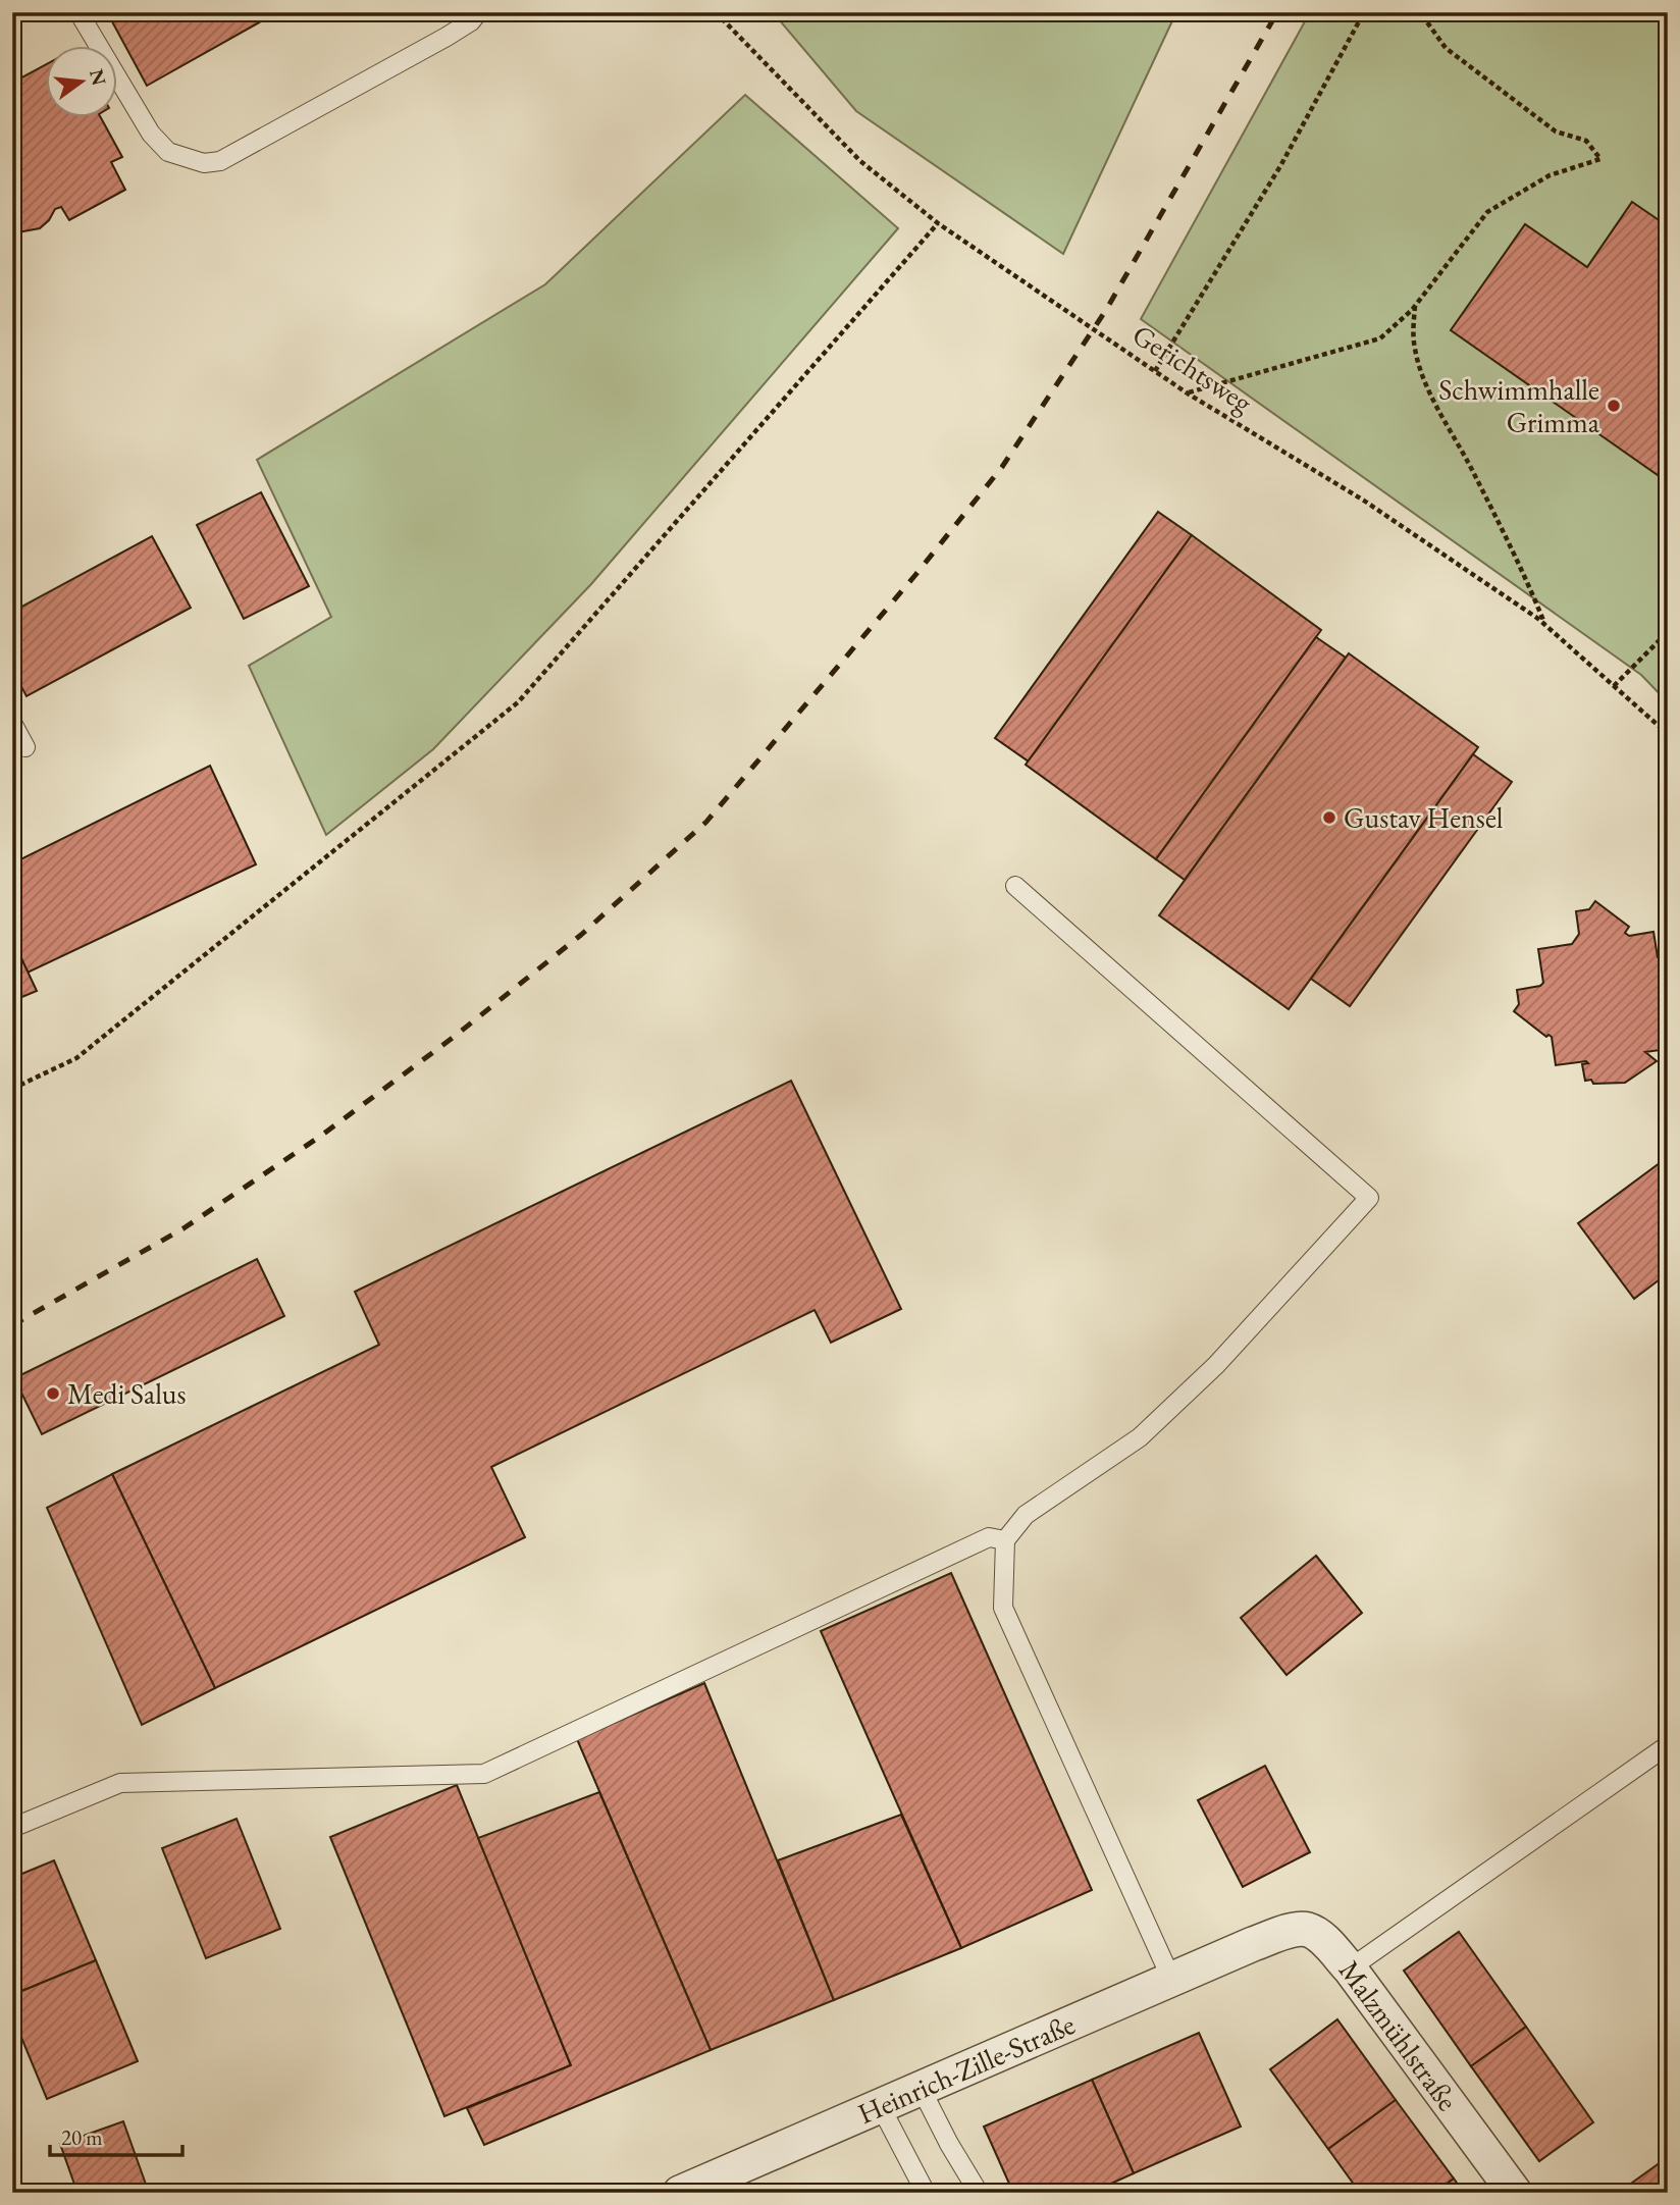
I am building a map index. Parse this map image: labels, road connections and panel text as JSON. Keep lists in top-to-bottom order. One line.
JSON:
{"streets":{"street":["Malzmühlstraße","Heinrich-Zille-Straße"],"path":["Gerichtsweg"]},"crossings":[["Malzmühlstraße","Heinrich-Zille-Straße"]],"places":["Schwimmhalle Grimma","Gustav Hensel","Medi Salus"],"scale_bar":"20 m","north":"right"}
